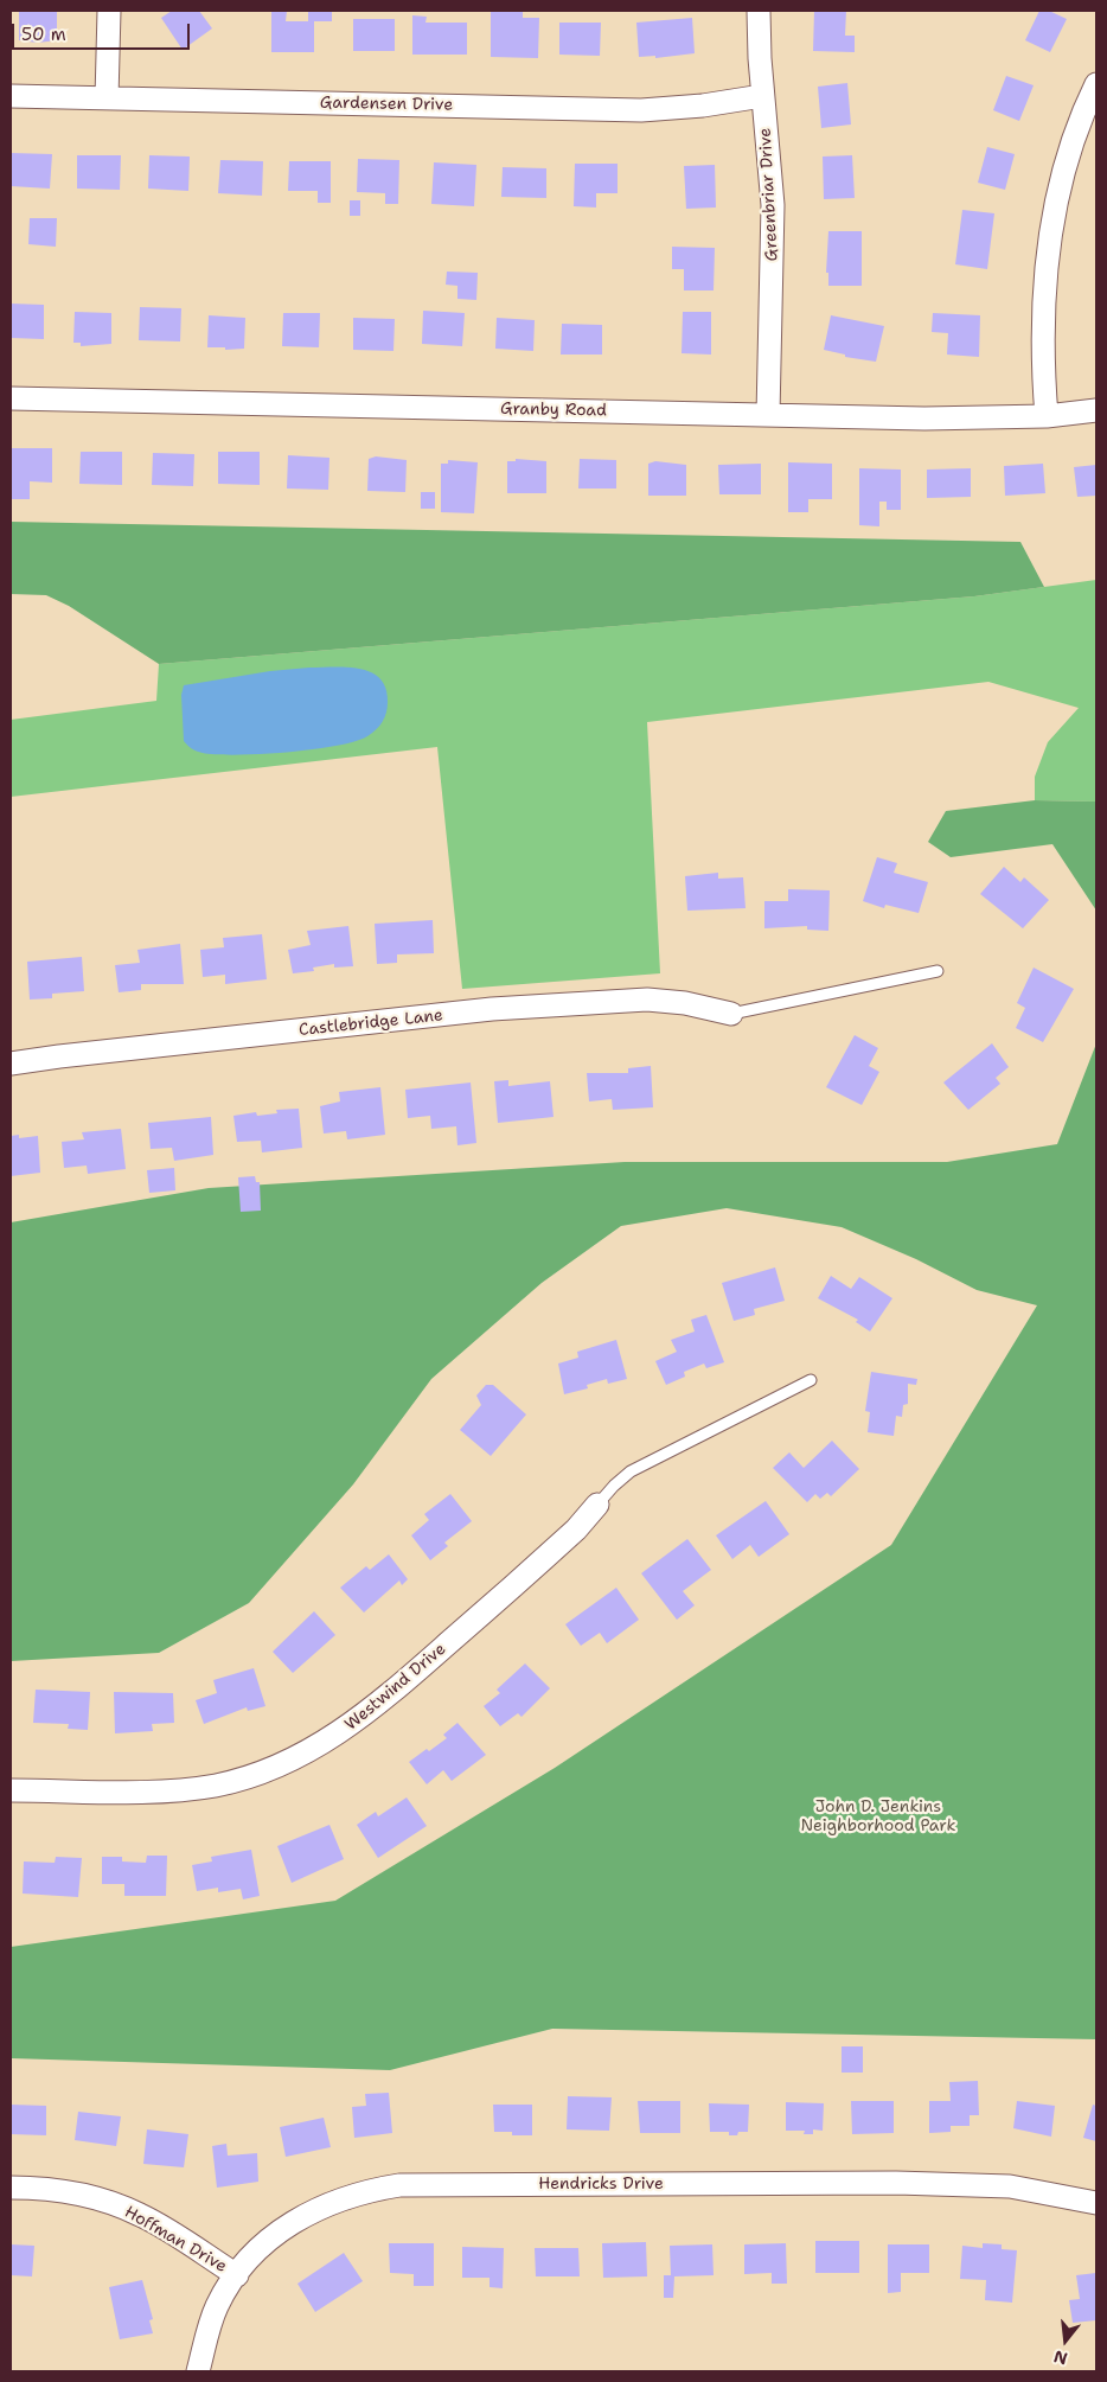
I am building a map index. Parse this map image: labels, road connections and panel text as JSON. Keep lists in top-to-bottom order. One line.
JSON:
{"streets":{"street":["Gardensen Drive","Greenbriar Drive","Granby Road","Castlebridge Lane","Westwind Drive","Hendricks Drive","Hoffman Drive"]},"crossings":[["Gardensen Drive","Greenbriar Drive"],["Greenbriar Drive","Granby Road"],["Hendricks Drive","Hoffman Drive"]],"parks":["John D. Jenkins Neighborhood Park"],"scale_bar":"50 m","north":"bottom"}
